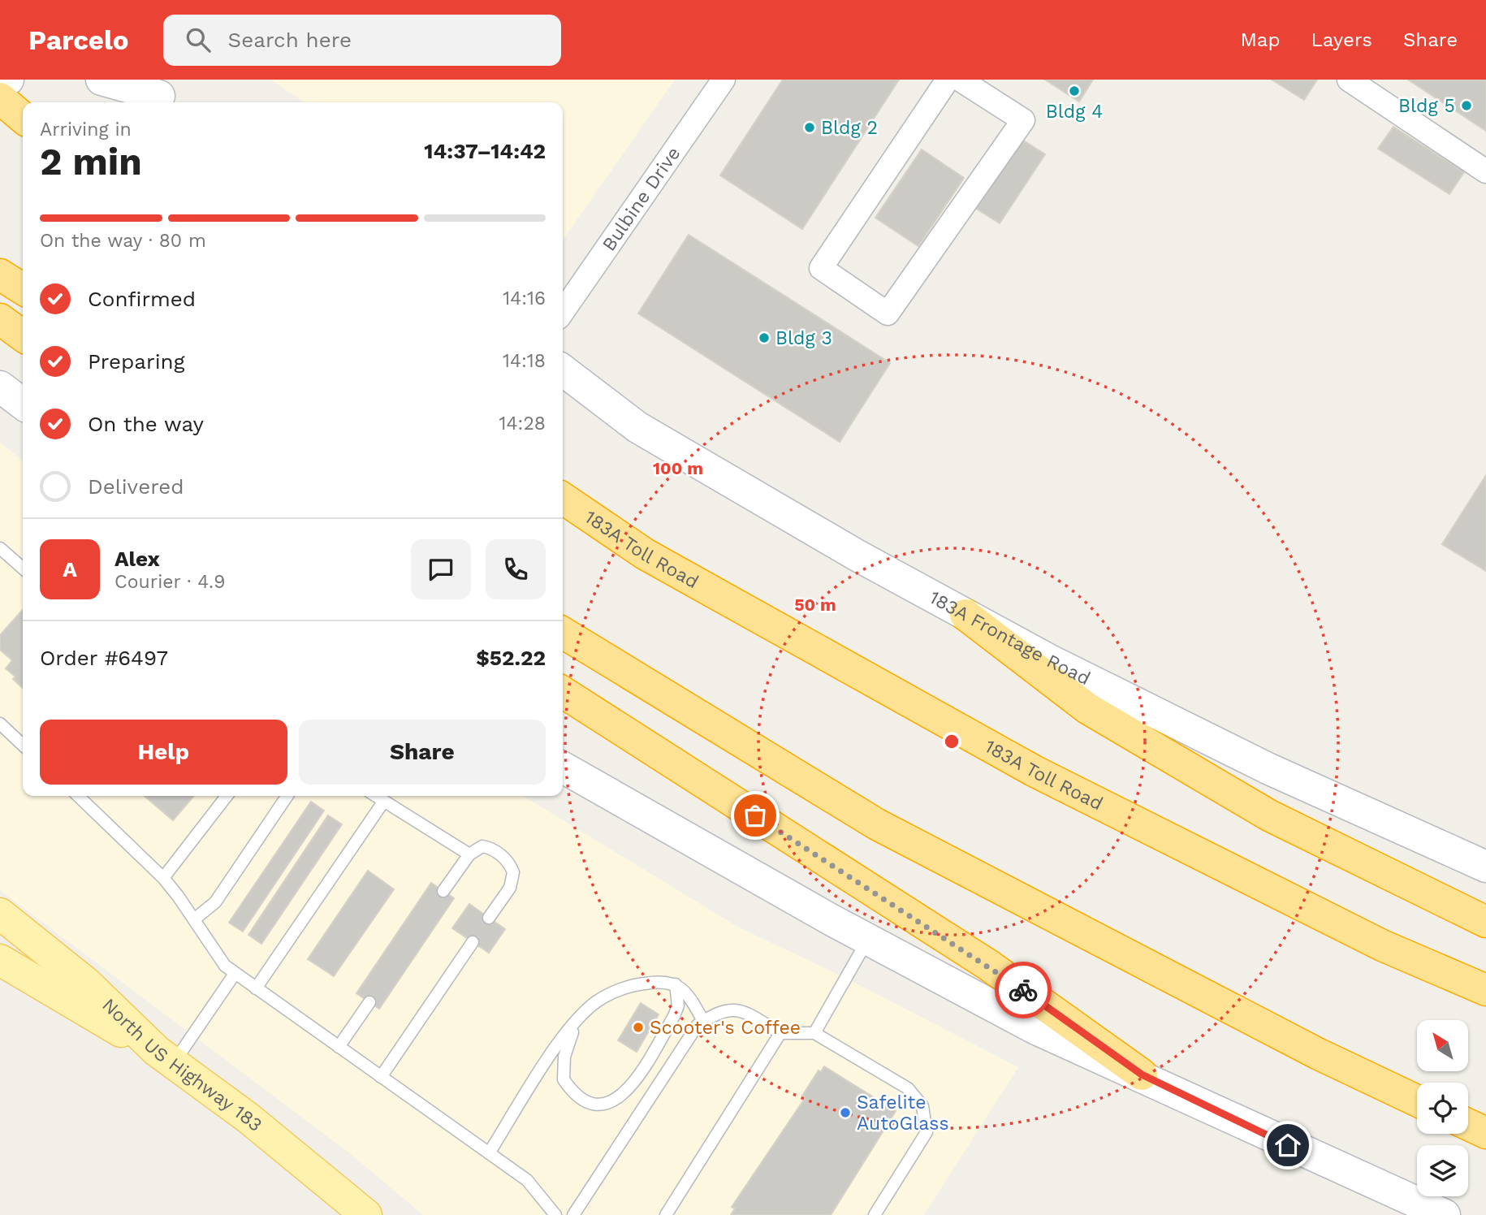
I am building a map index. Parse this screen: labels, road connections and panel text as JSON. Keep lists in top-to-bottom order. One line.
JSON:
{"streets":{"highway":["183A Toll Road"],"main road":["183A Frontage Road","North US Highway 183"],"street":["Bulbine Drive"]},"places":["Bldg 4","Bldg 5","Bldg 2","Bldg 3","Scooter's Coffee","Safelite AutoGlass"],"north":"top left","page":{"header":"Parcelo","search":"Search here","nav":["Map","Layers","Share"],"heading":["2 min","Arriving in","14:37–14:42"],"panel":["Alex","Courier · 4.9","Order #6497","$52.22"],"bar":"On the way · 80 m","list":[["Confirmed","14:16"],["Preparing","14:18"],["On the way","14:28"],"Delivered"],"round":"A","buttons":["Help","Share"]},"rings":["100 m","50 m"]}
